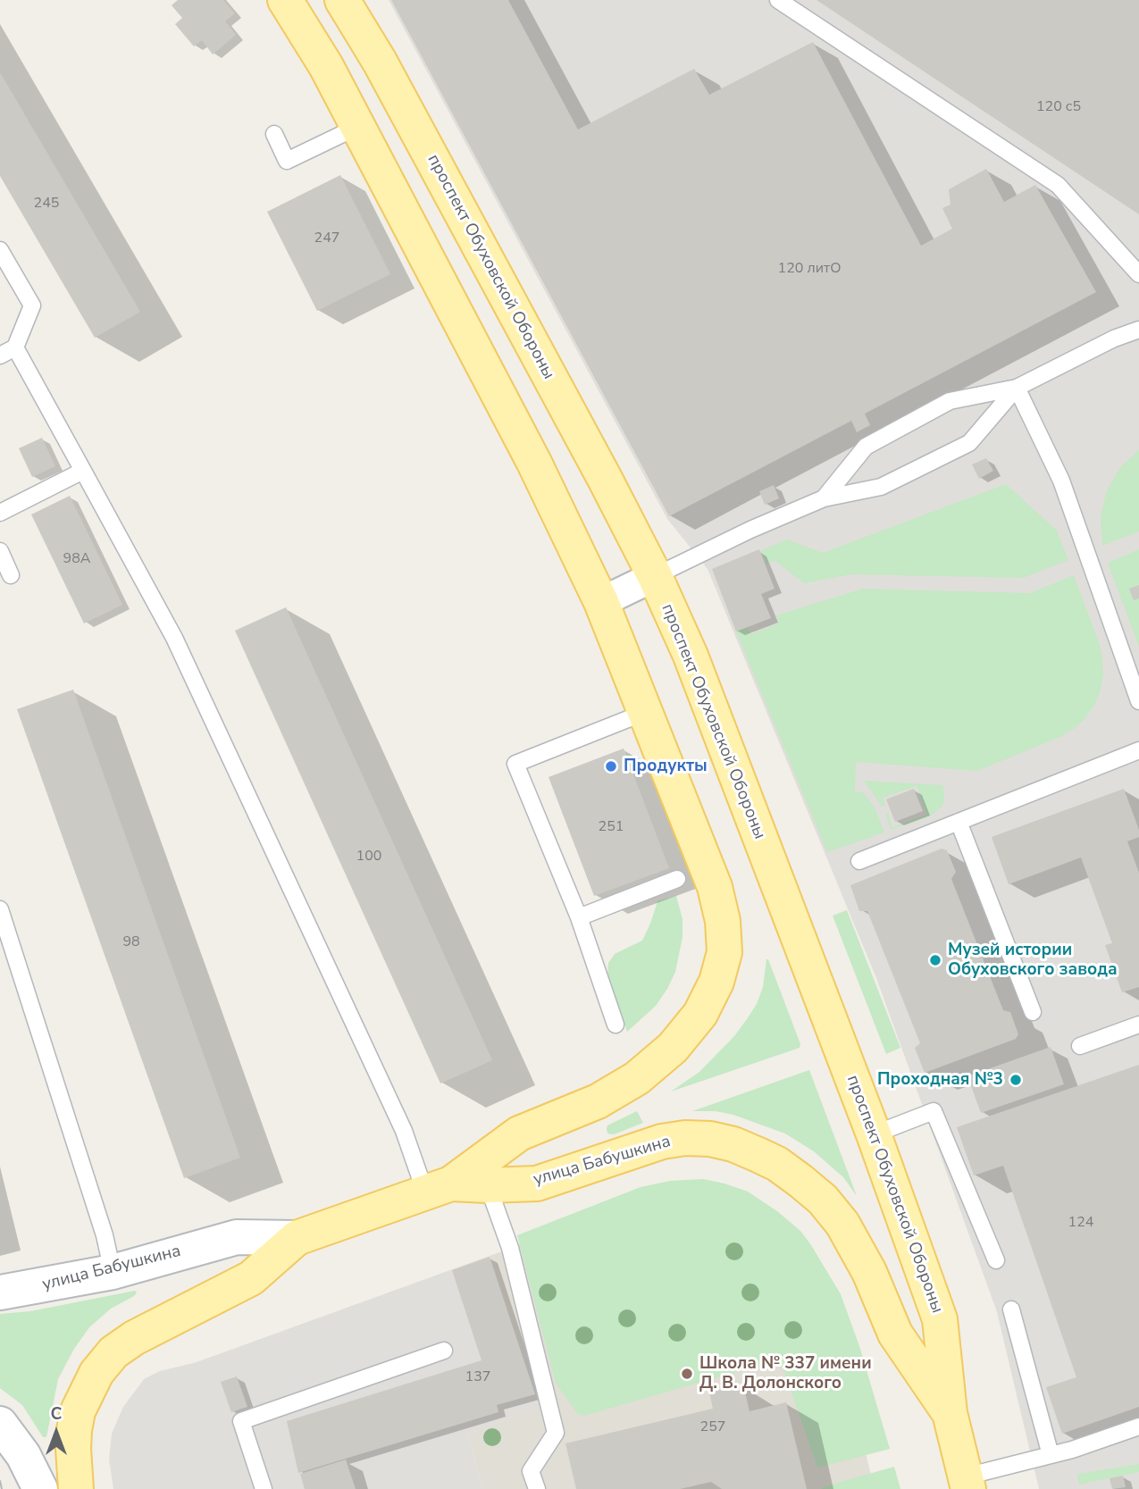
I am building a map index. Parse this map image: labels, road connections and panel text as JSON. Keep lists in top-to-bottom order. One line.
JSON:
{"streets":{"main road":["проспект Обуховской Обороны","улица Бабушкина"]},"crossings":[["проспект Обуховской Обороны","улица Бабушкина"]],"places":["Продукты","Музей истории Обуховского завода","Проходная №3","Школа № 337 имени Д. В. Долонского"],"house_numbers":["120 с5","245","247","120 литО","98А","251","100","98","124","137","257"],"north":"top"}
